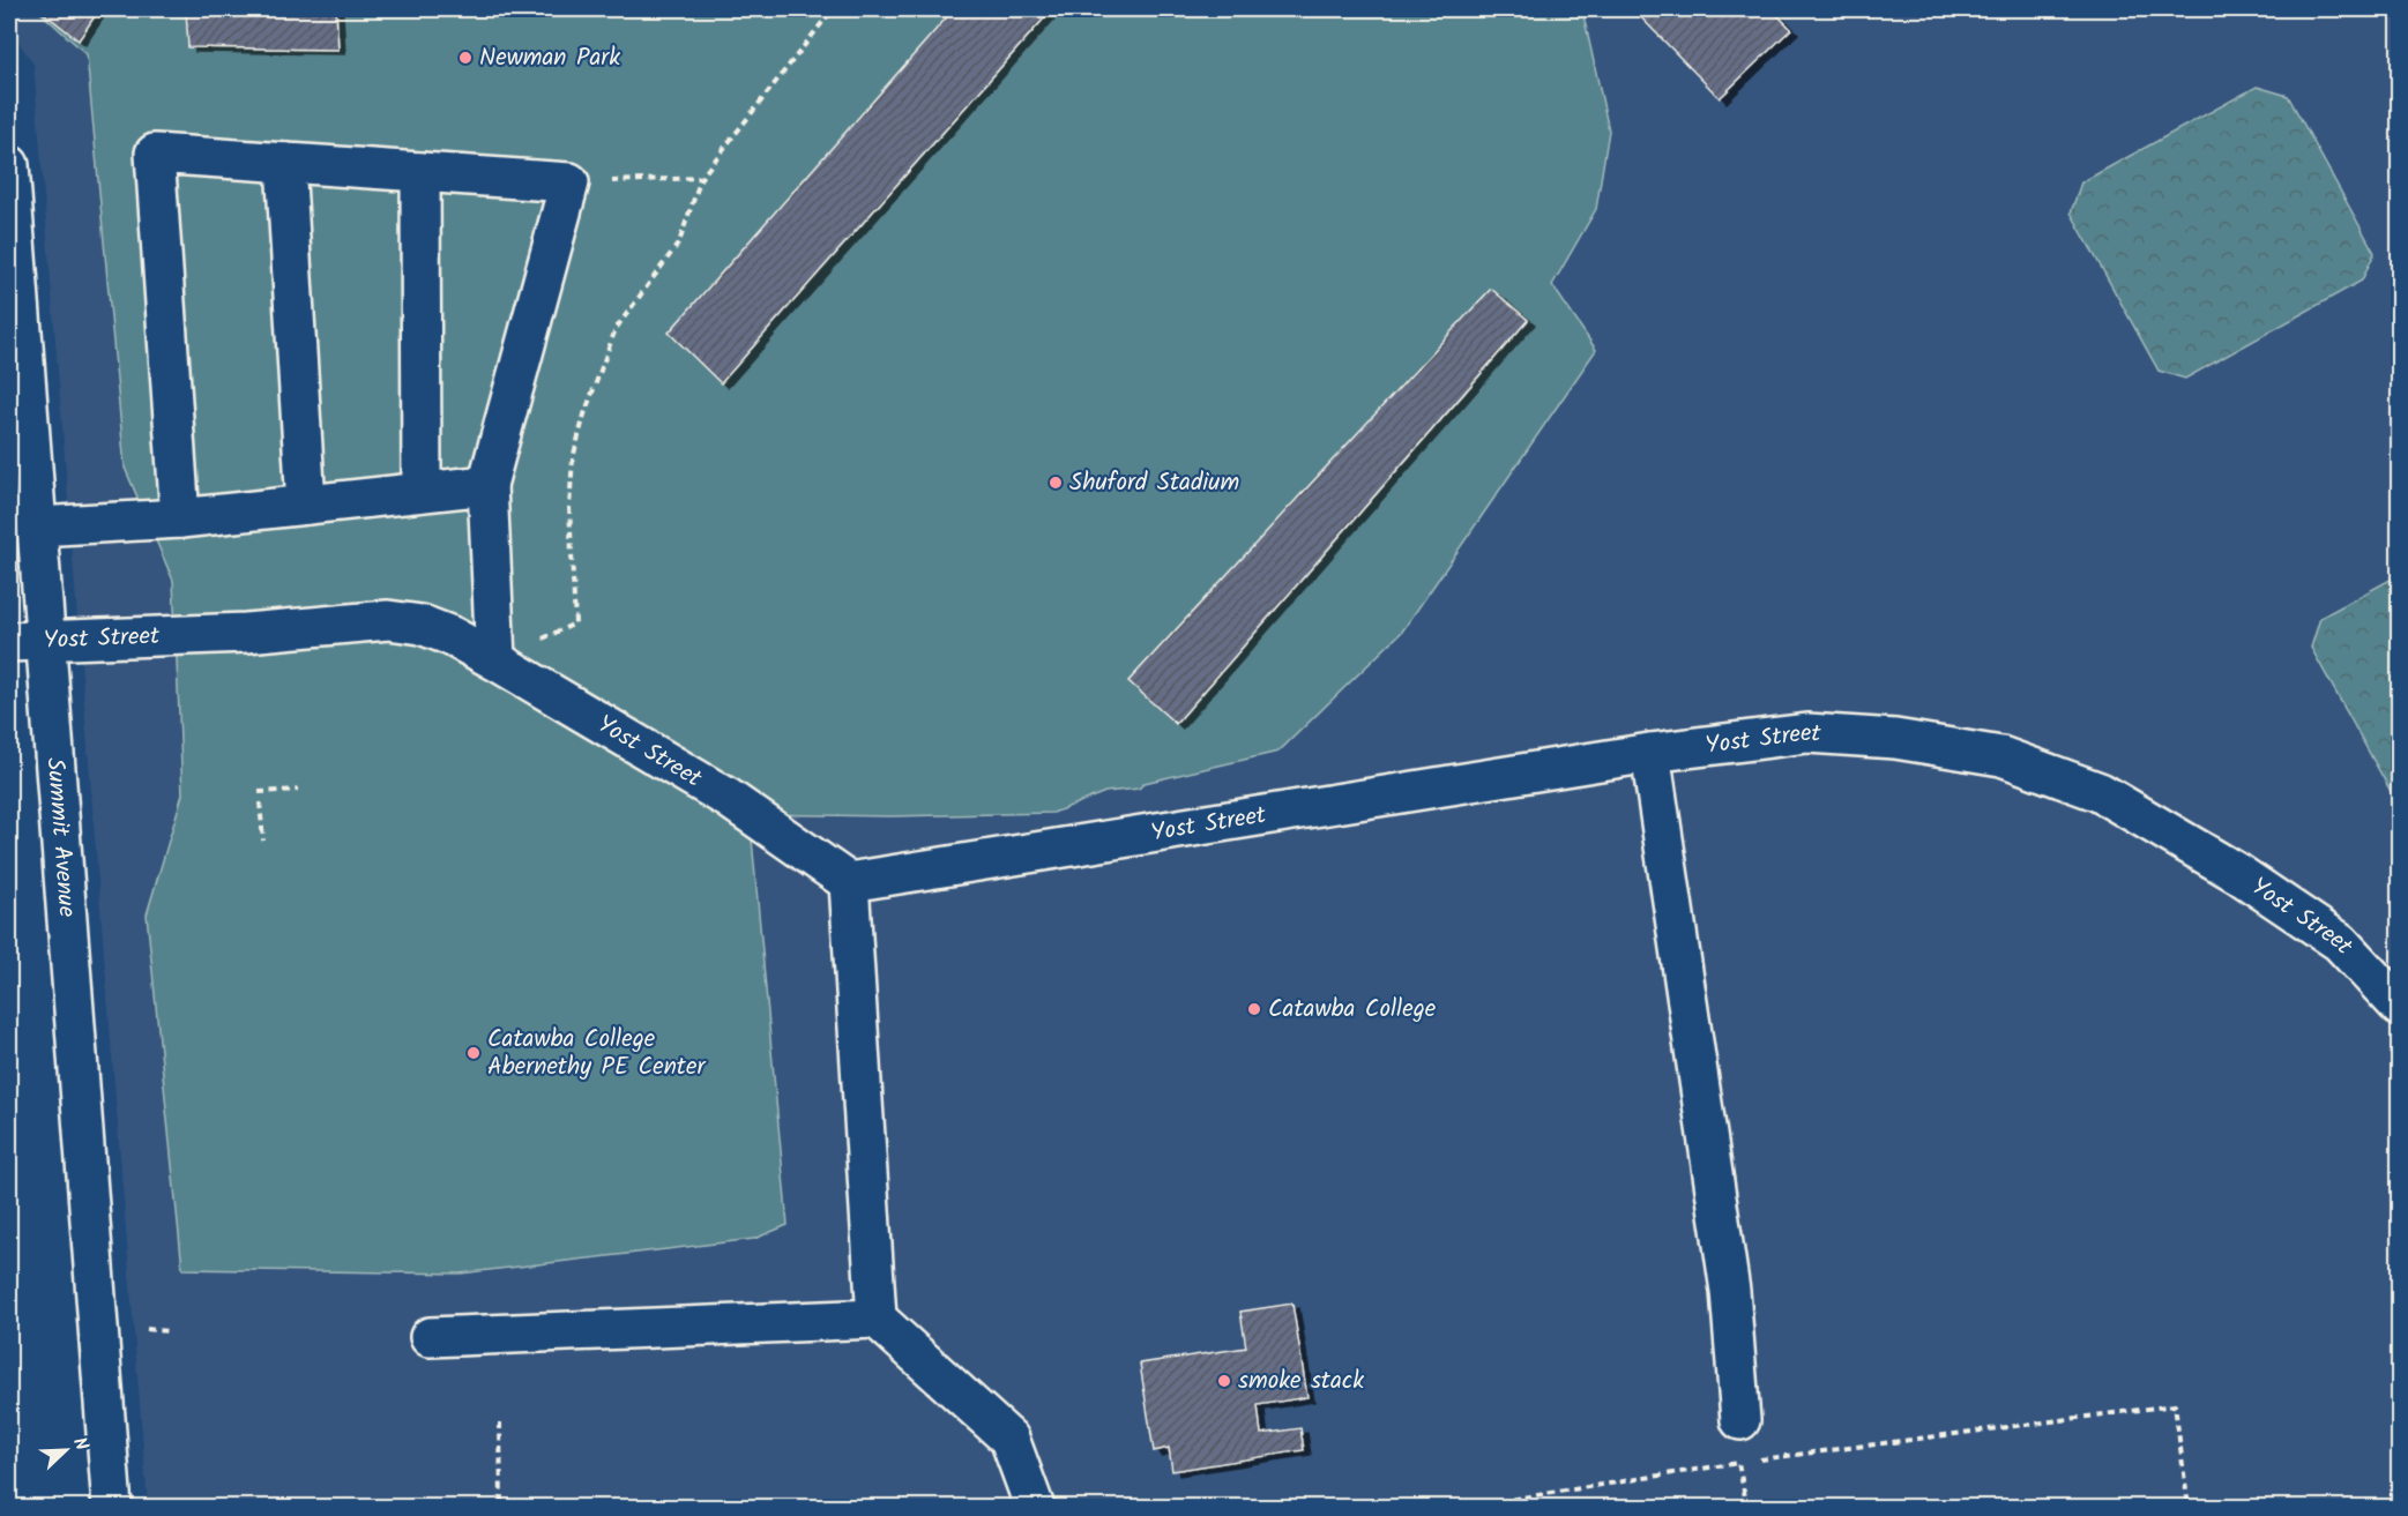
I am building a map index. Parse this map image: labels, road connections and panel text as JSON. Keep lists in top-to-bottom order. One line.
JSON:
{"streets":{"street":["Yost Street","Summit Avenue"]},"crossings":[["Yost Street","Summit Avenue"]],"places":["Newman Park","Shuford Stadium","Catawba College","Catawba College Abernethy PE Center","smoke stack"],"north":"top right"}
